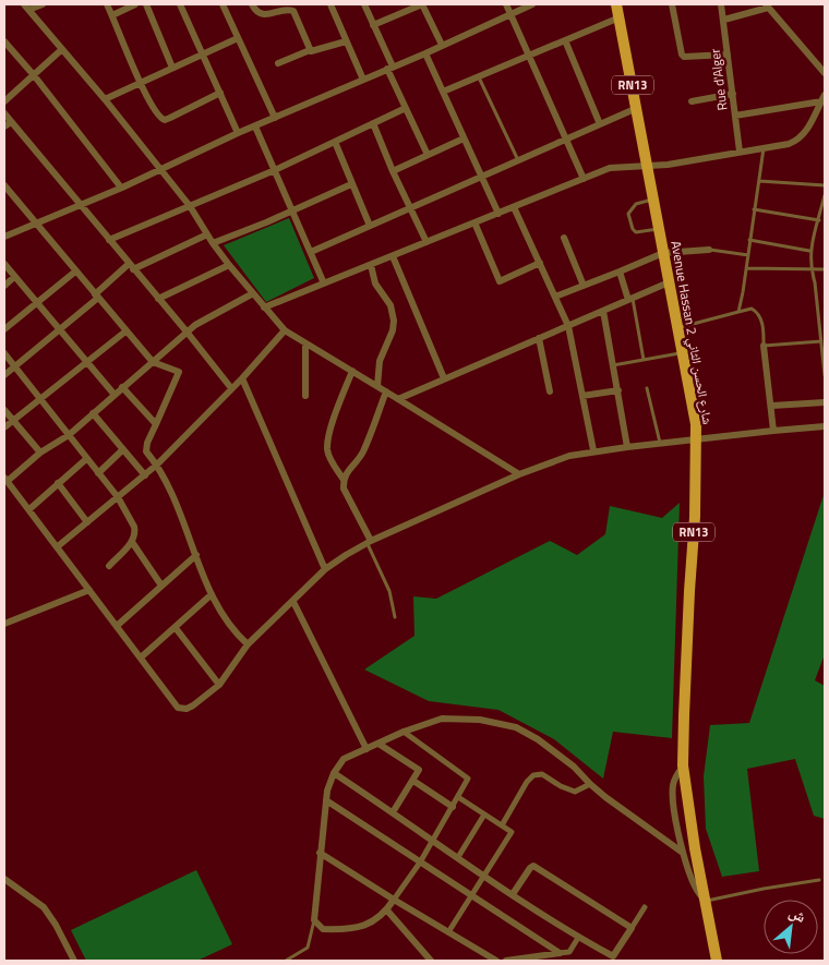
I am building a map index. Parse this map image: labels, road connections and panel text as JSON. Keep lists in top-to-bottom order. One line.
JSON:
{"streets":{"main road":["RN13","Avenue Hassan 2 شارع الحسن الثاني"],"street":["Rue d'Alger"]},"north":"top right"}
